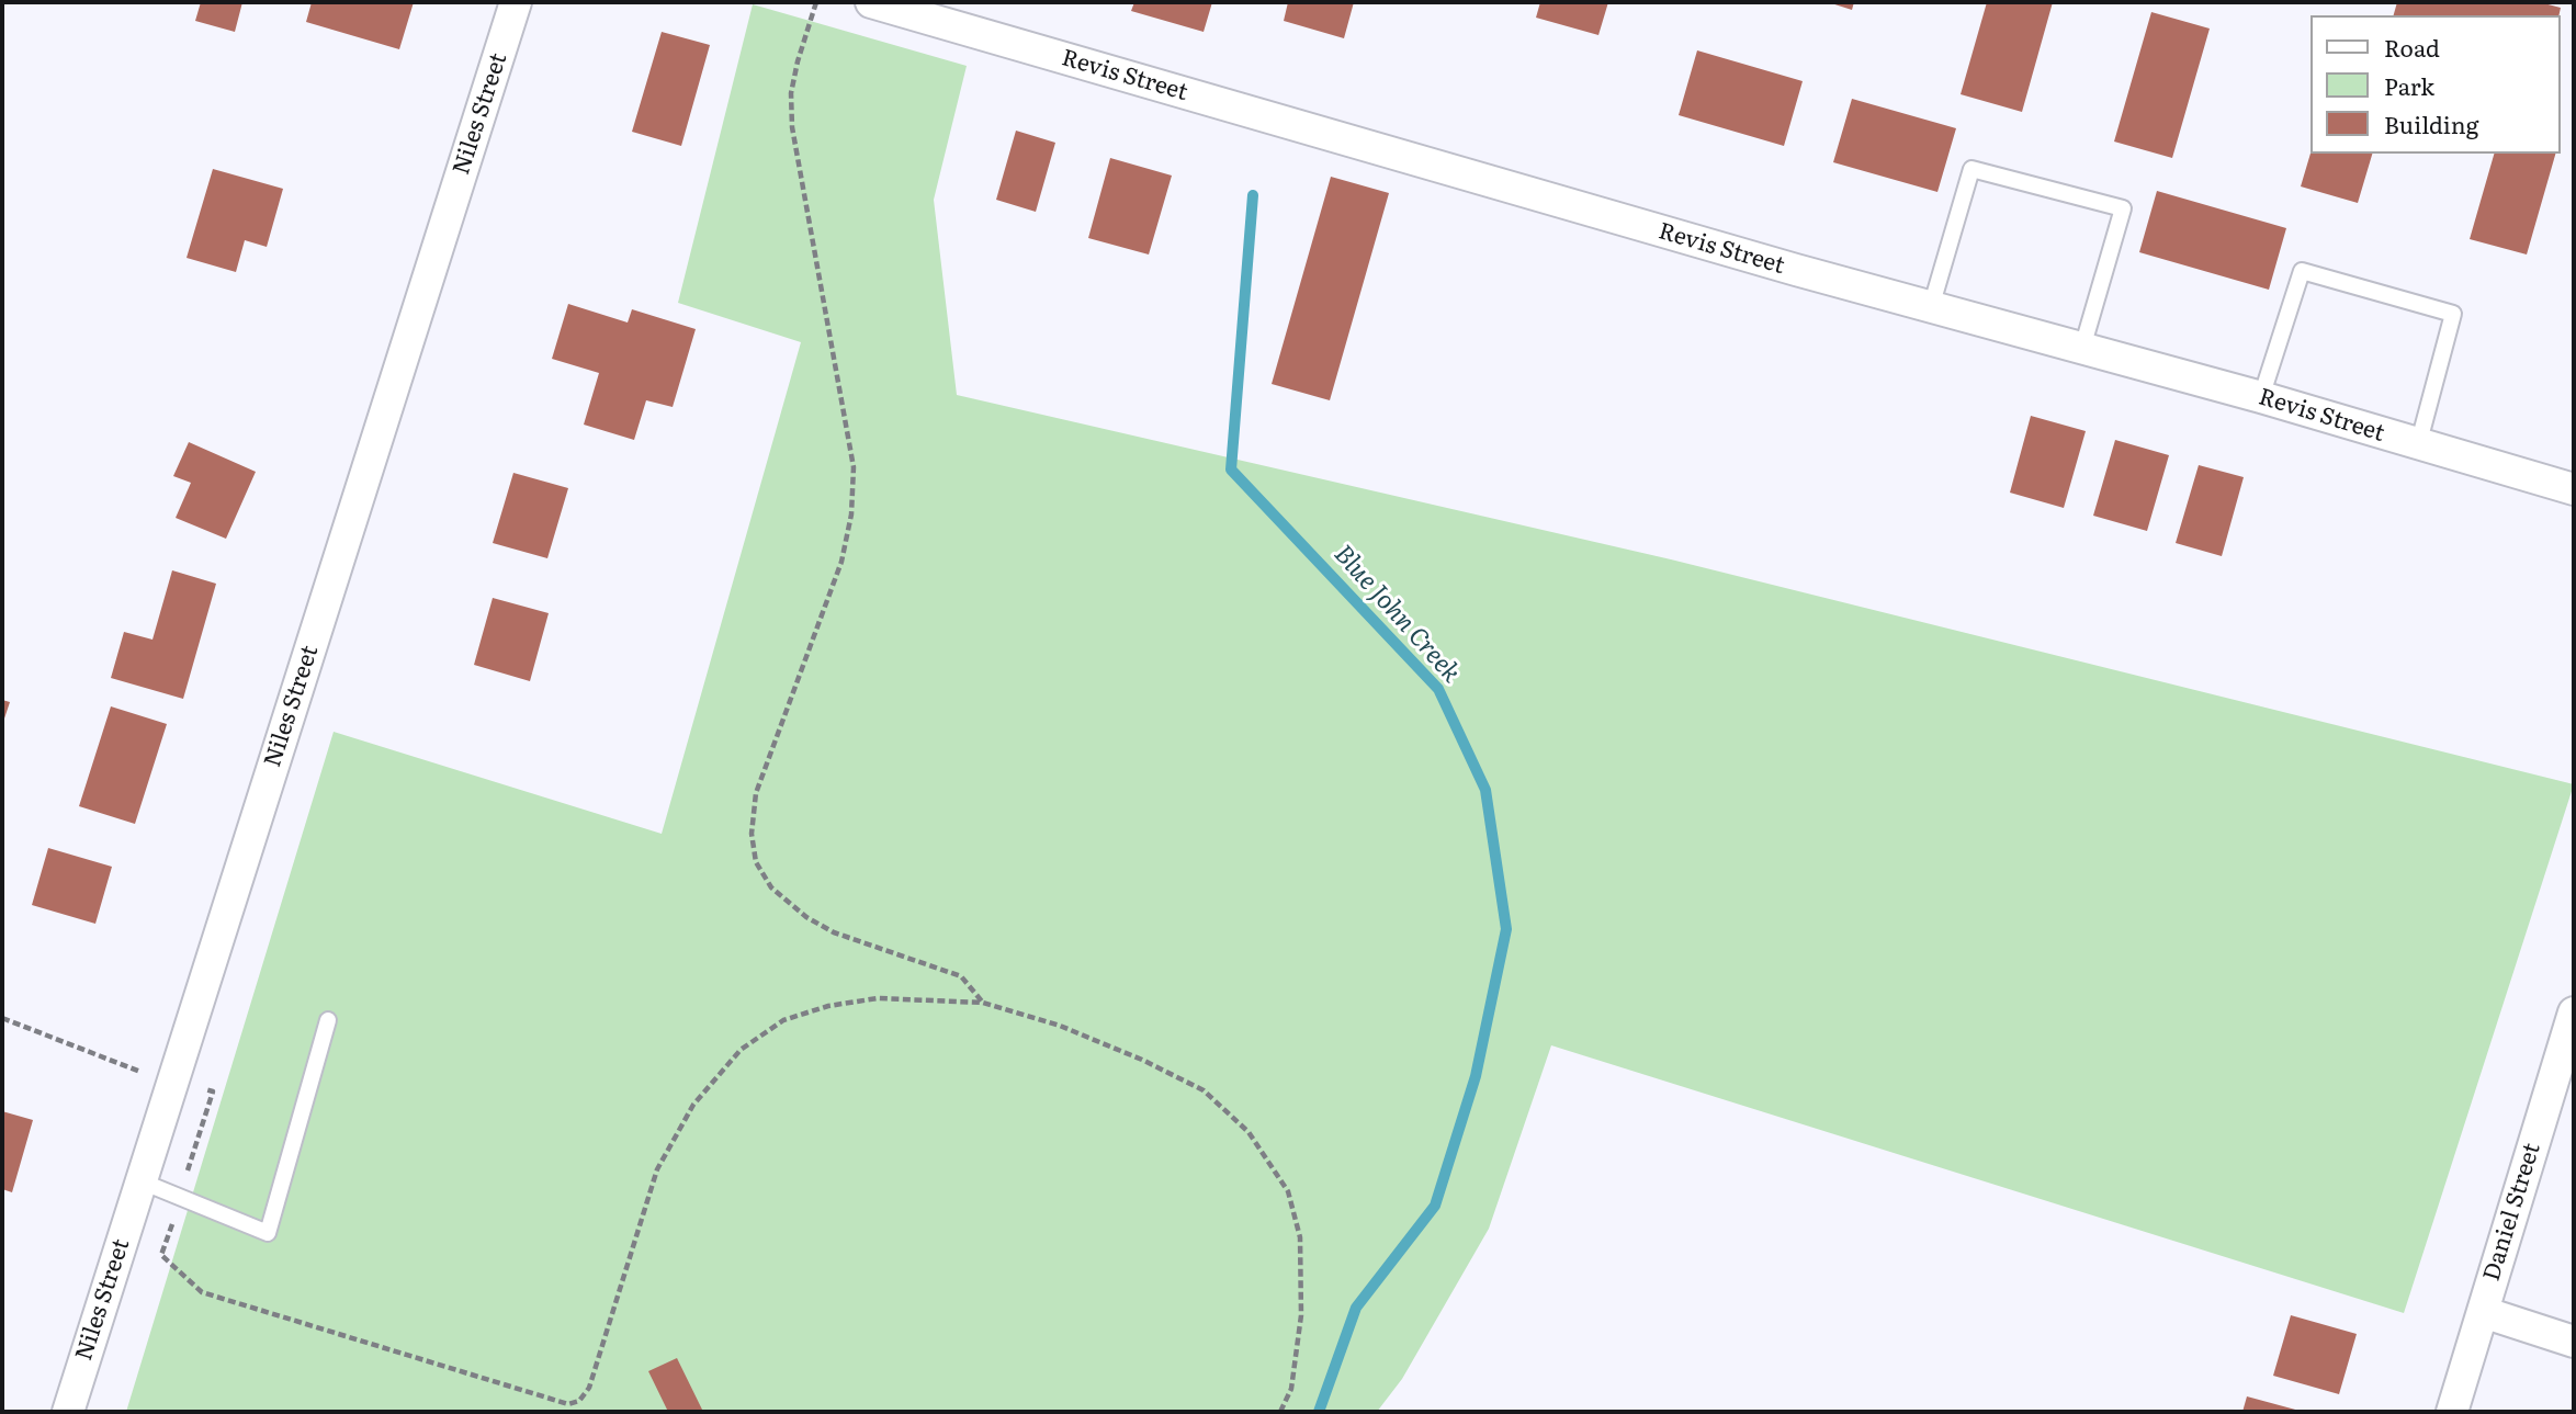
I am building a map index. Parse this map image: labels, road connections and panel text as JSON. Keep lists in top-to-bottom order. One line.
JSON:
{"streets":{"street":["Revis Street","Niles Street","Daniel Street"]},"water":["Blue John Creek"],"legend":["Road","Park","Building"]}
